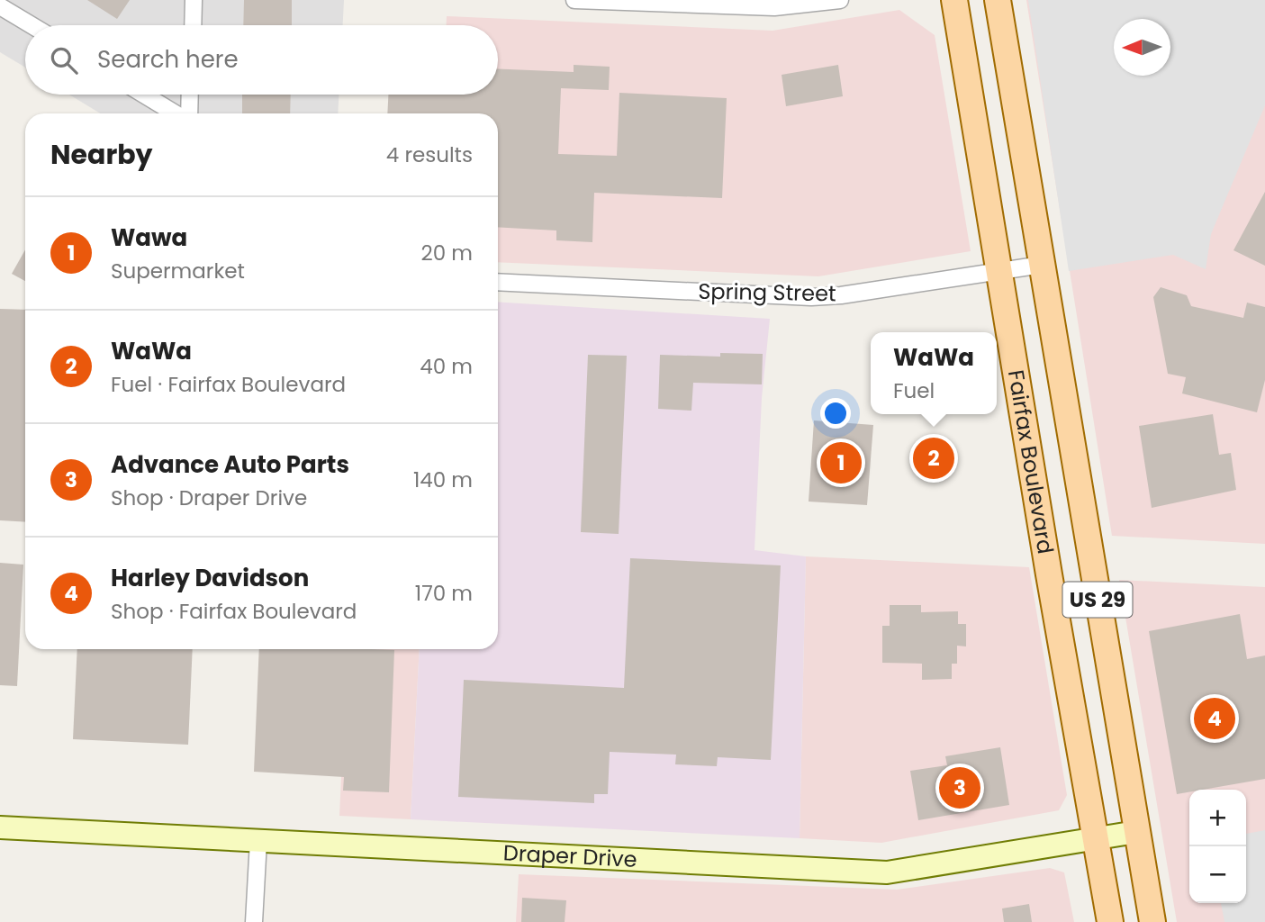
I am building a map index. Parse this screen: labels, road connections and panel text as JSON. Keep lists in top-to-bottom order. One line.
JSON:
{"streets":{"main road":["Fairfax Boulevard","US 29"],"street":["Spring Street","Draper Drive"]},"crossings":[["Spring Street","Fairfax Boulevard"],["Fairfax Boulevard","Draper Drive"]],"north":"left","page":{"search":"Search here","heading":["Nearby","4 results"],"list":[{"mark":"1","name":"Wawa","note":"Supermarket","value":"20 m"},{"mark":"2","name":"WaWa","note":"Fuel · Fairfax Boulevard","value":"40 m"},{"mark":"3","name":"Advance Auto Parts","note":"Shop · Draper Drive","value":"140 m"},{"mark":"4","name":"Harley Davidson","note":"Shop · Fairfax Boulevard","value":"170 m"}],"popup":["WaWa","Fuel"],"pins":["2","1","4","3"],"map_buttons":["+","−"]}}
